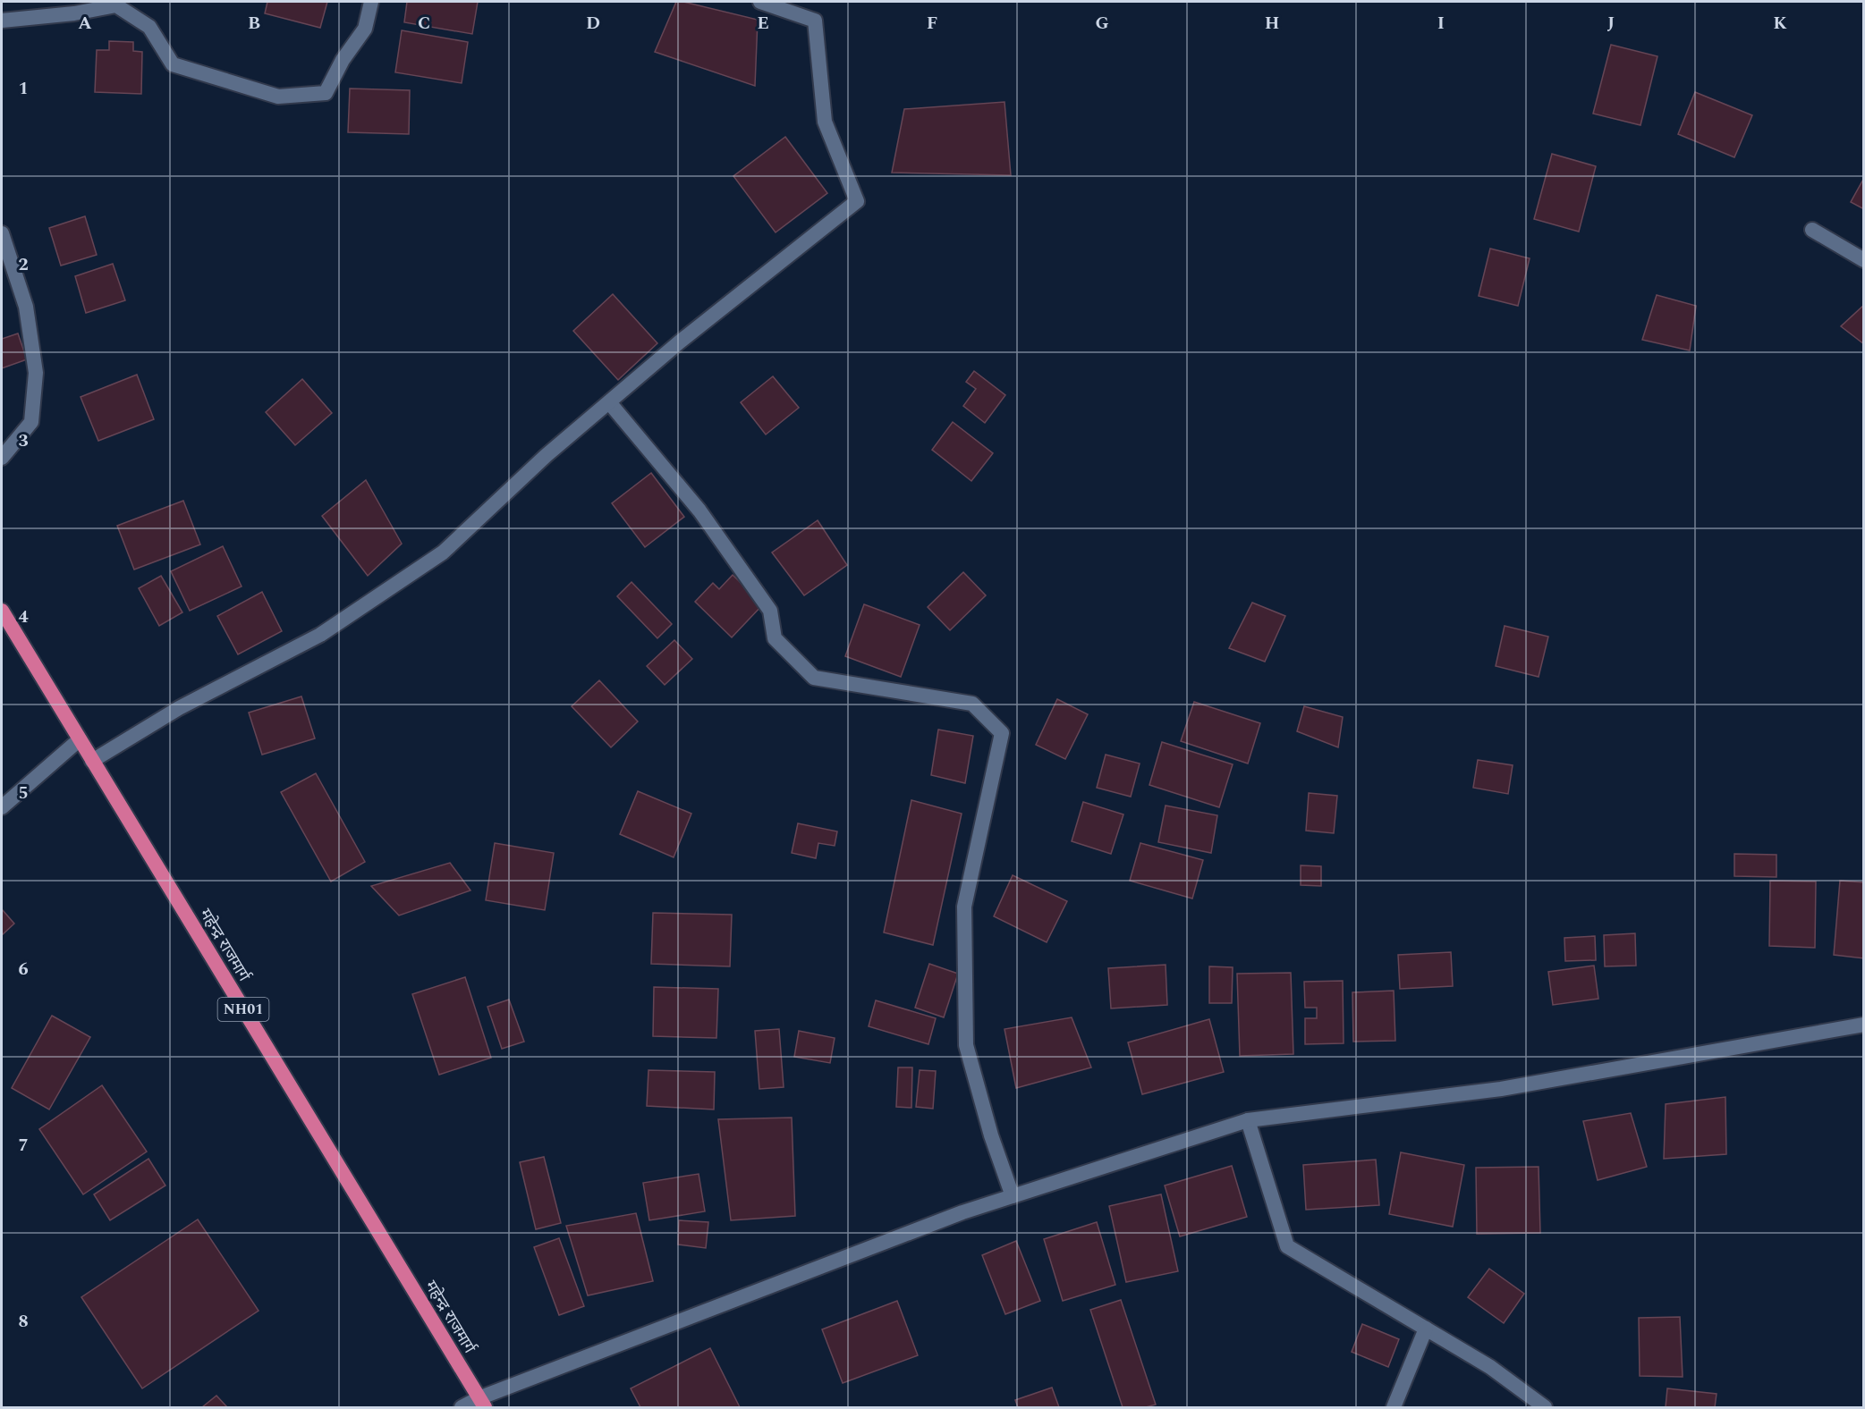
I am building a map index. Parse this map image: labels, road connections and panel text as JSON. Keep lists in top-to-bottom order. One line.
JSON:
{"streets":{"highway":["महेन्द्र राजमार्ग","NH01"]},"grid":{"columns":["A","B","C","D","E","F","G","H","I","J","K"],"rows":["1","2","3","4","5","6","7","8"]}}
